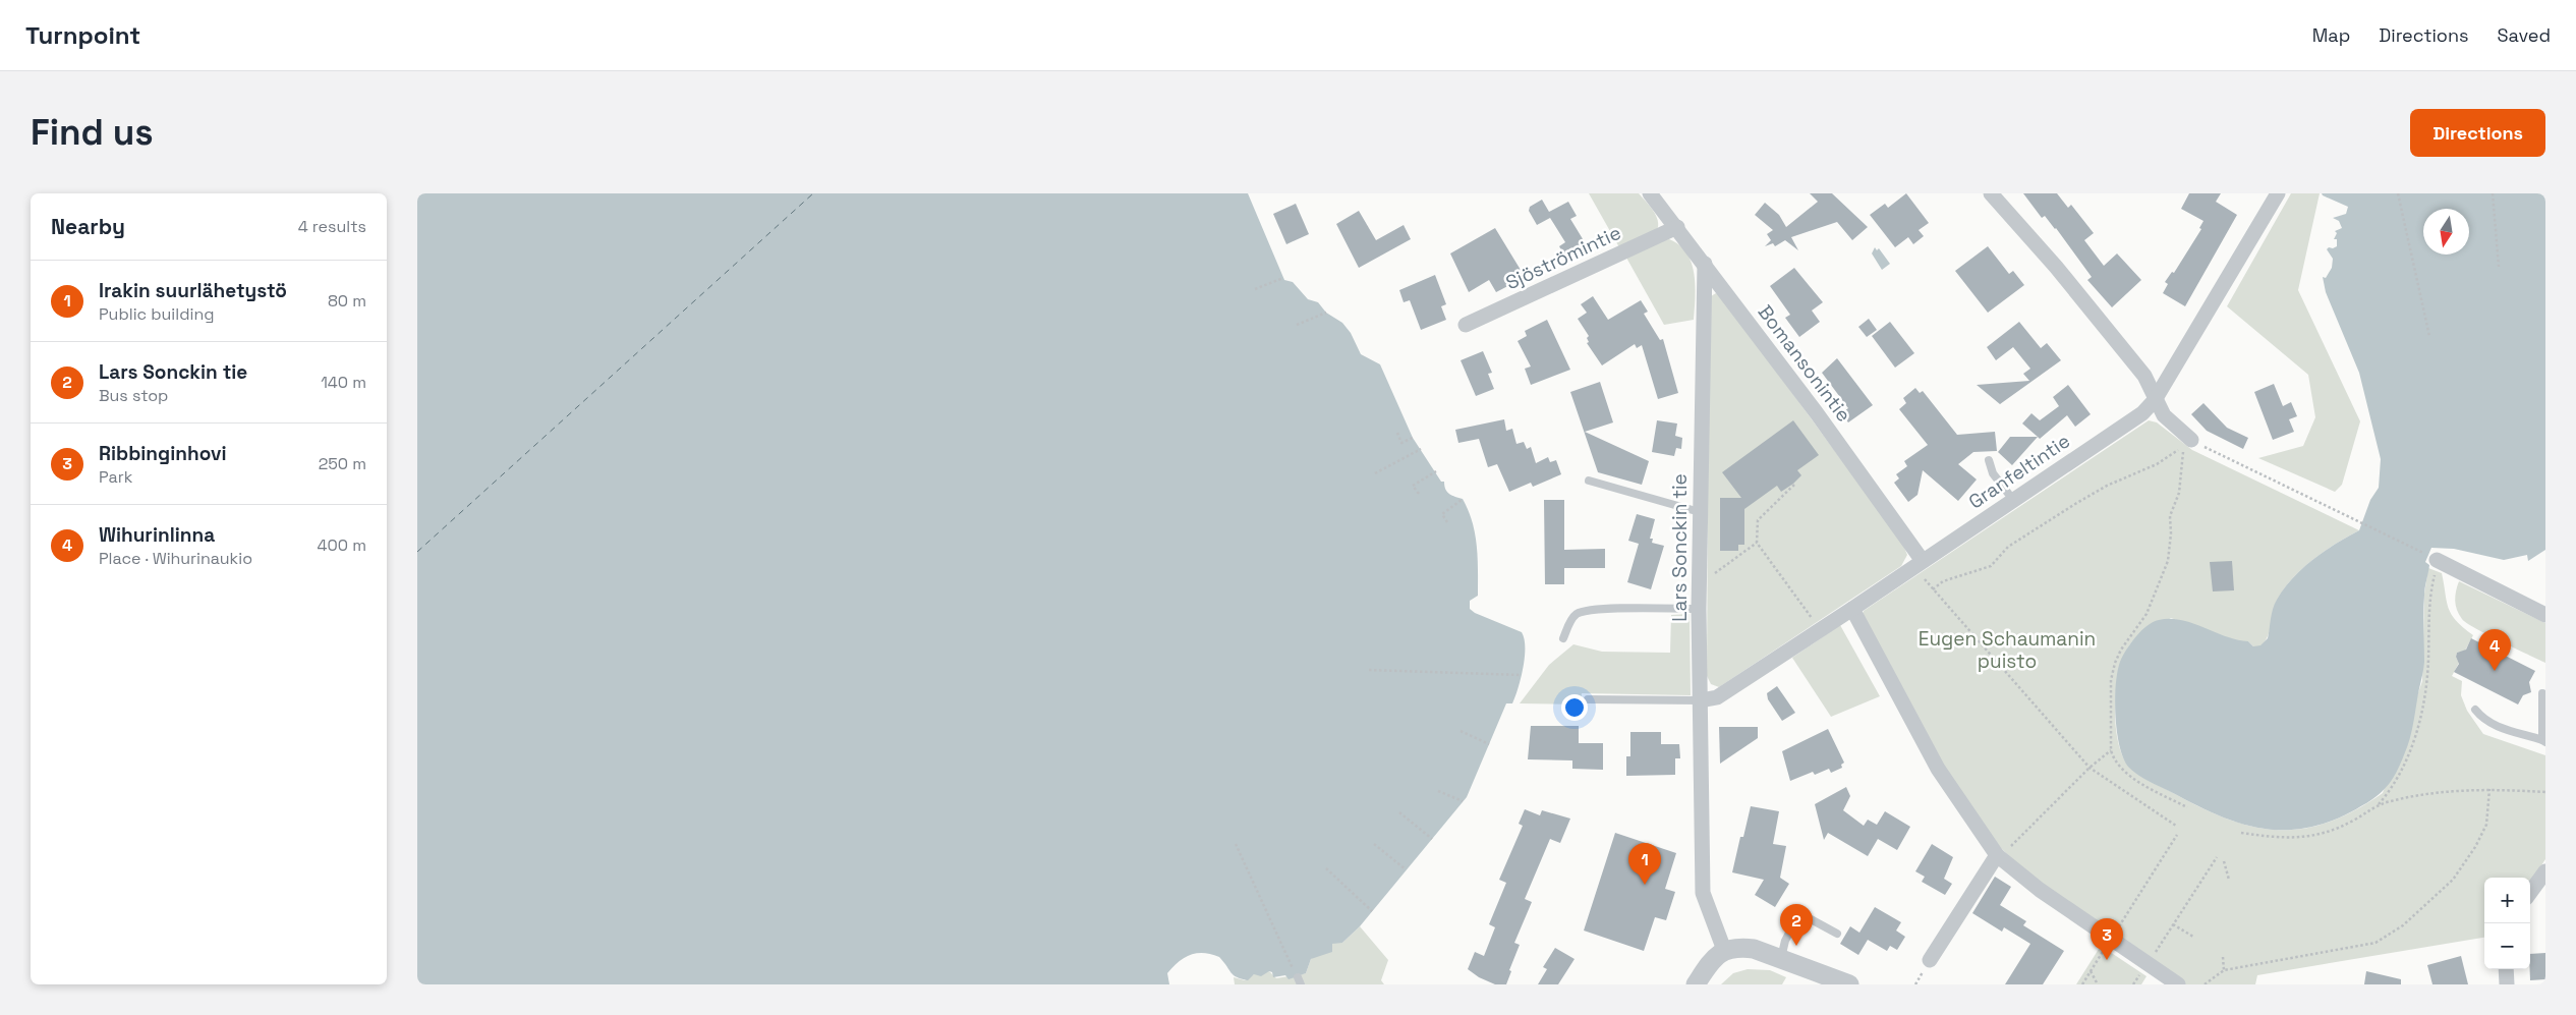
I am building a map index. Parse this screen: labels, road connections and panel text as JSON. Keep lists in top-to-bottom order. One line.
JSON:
{"streets":{"street":["Sjöströmintie","Bomansonintie","Granfeltintie","Lars Sonckin tie"]},"crossings":[["Sjöströmintie","Bomansonintie"],["Bomansonintie","Granfeltintie"],["Bomansonintie","Lars Sonckin tie"],["Granfeltintie","Lars Sonckin tie"]],"parks":["Eugen Schaumanin puisto"],"north":"bottom","page":{"header":"Turnpoint","nav":["Map","Directions","Saved"],"buttons":"Directions","title":"Find us","heading":["Nearby","4 results"],"list":[{"mark":"1","name":"Irakin suurlähetystö","note":"Public building","value":"80 m"},{"mark":"2","name":"Lars Sonckin tie","note":"Bus stop","value":"140 m"},{"mark":"3","name":"Ribbinginhovi","note":"Park","value":"250 m"},{"mark":"4","name":"Wihurinlinna","note":"Place · Wihurinaukio","value":"400 m"}],"pins":["4","1","2","3"],"map_buttons":["+","−"]}}
